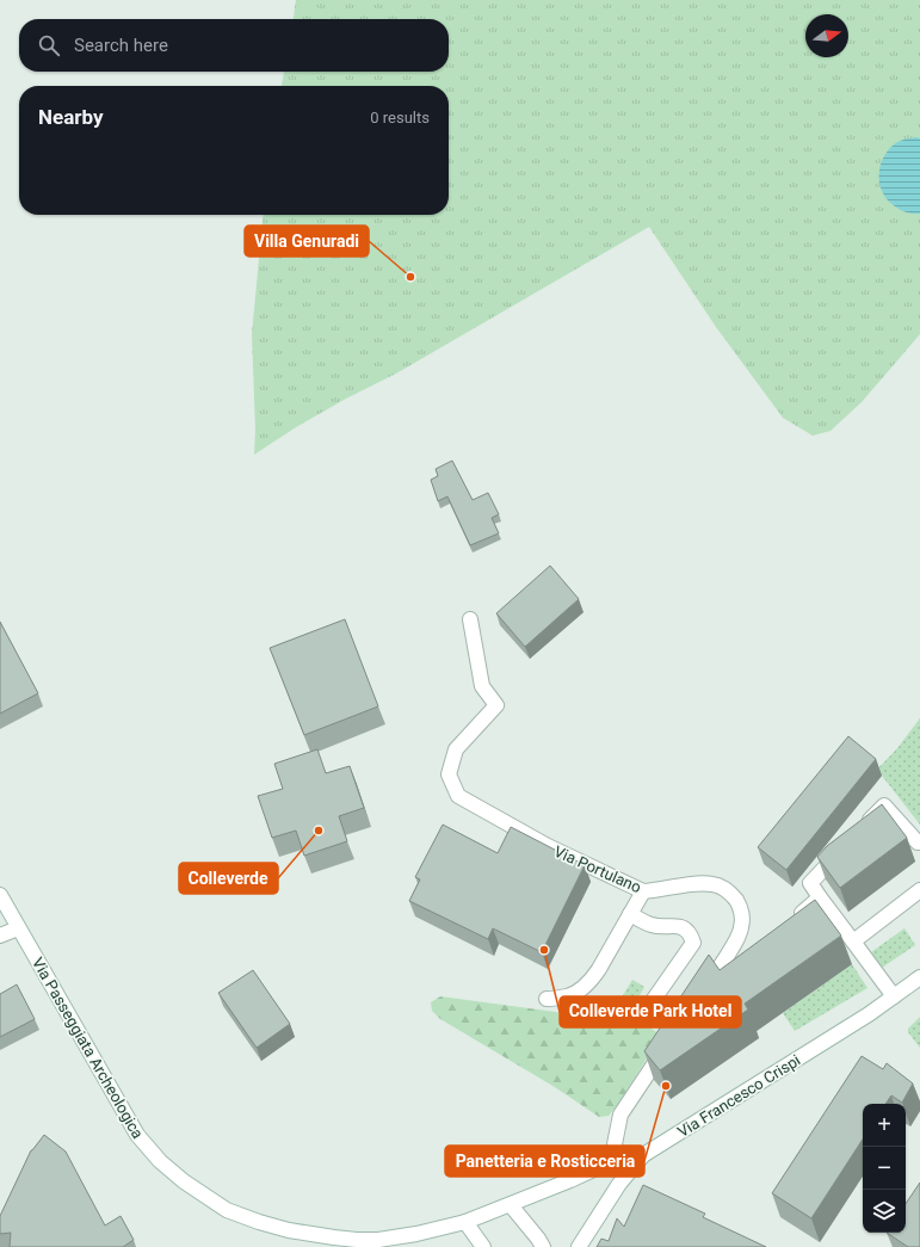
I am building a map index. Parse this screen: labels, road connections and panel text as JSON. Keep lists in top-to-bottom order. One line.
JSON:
{"streets":{"main road":["Via Portulano","Via Passeggiata Archeologica","Via Francesco Crispi"]},"crossings":[["Via Passeggiata Archeologica","Via Francesco Crispi"]],"places":["Villa Genuradi","Colleverde","Colleverde Park Hotel","Panetteria e Rosticceria"],"north":"right","page":{"search":"Search here","heading":["Nearby","0 results"],"map_buttons":["+","−"]}}
